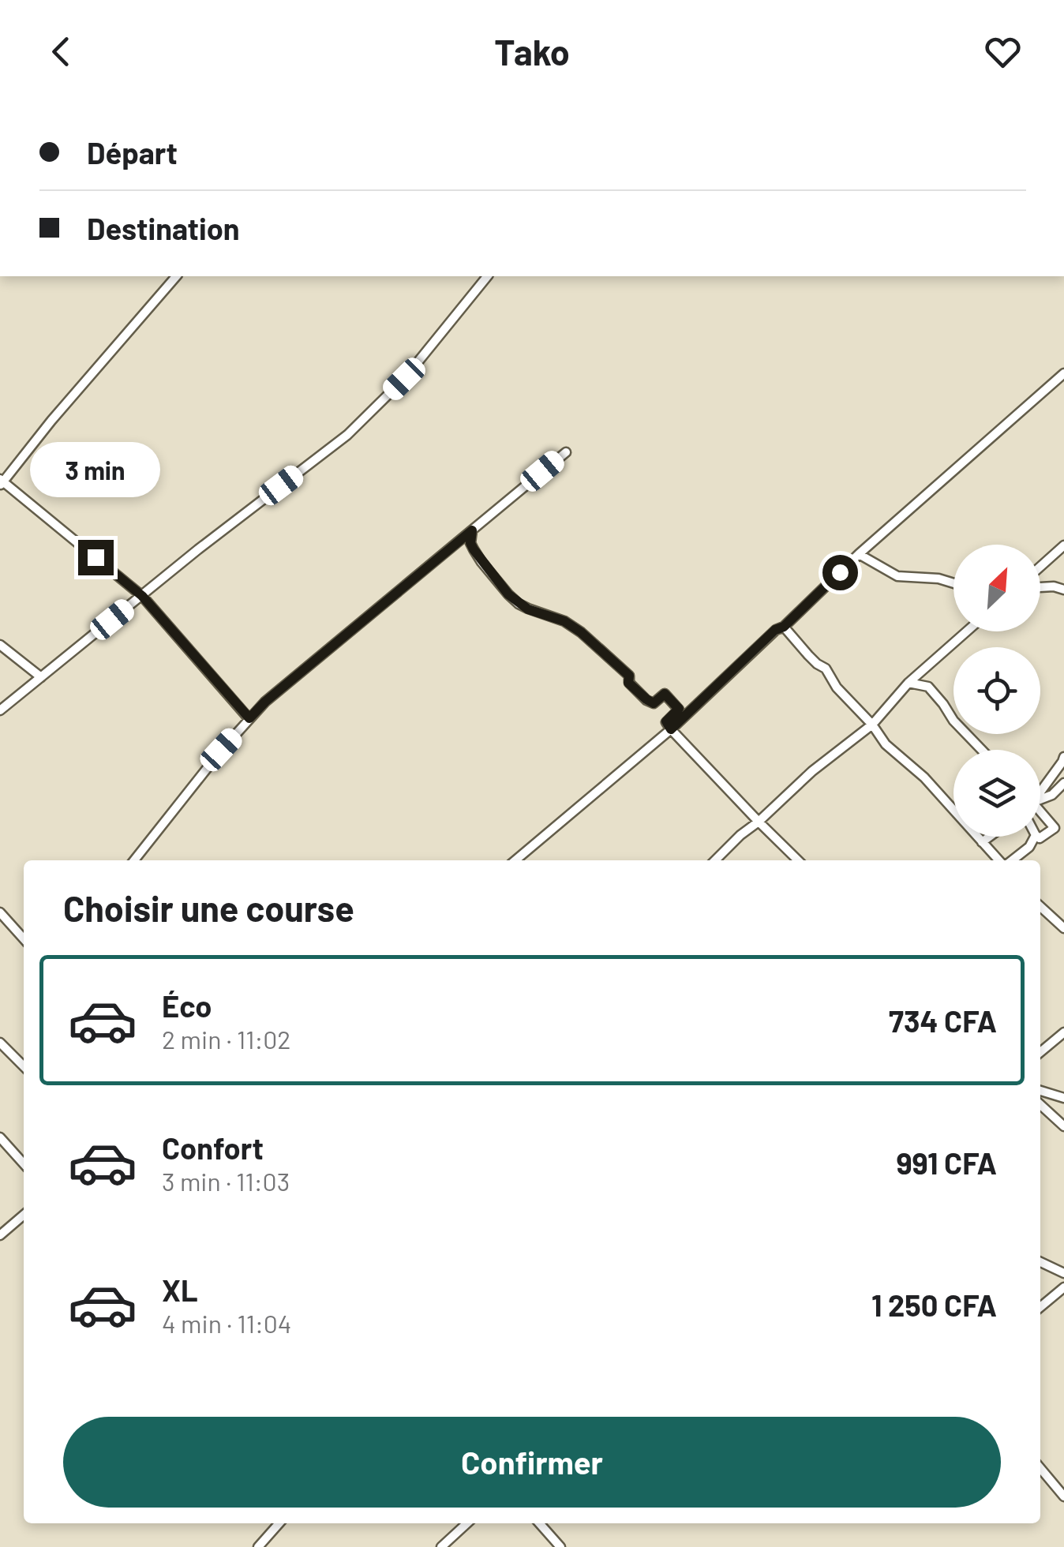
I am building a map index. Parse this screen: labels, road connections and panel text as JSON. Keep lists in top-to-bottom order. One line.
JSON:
{"north":"top right","page":{"header":"Tako","banner":["Départ","Destination"],"bubble":"3 min","heading":"Choisir une course","list":[{"name":"Éco","note":"2 min · 11:02","value":"734 CFA"},{"name":"Confort","note":"3 min · 11:03","value":"991 CFA"},{"name":"XL","note":"4 min · 11:04","value":"1 250 CFA"}],"buttons":"Confirmer"}}
